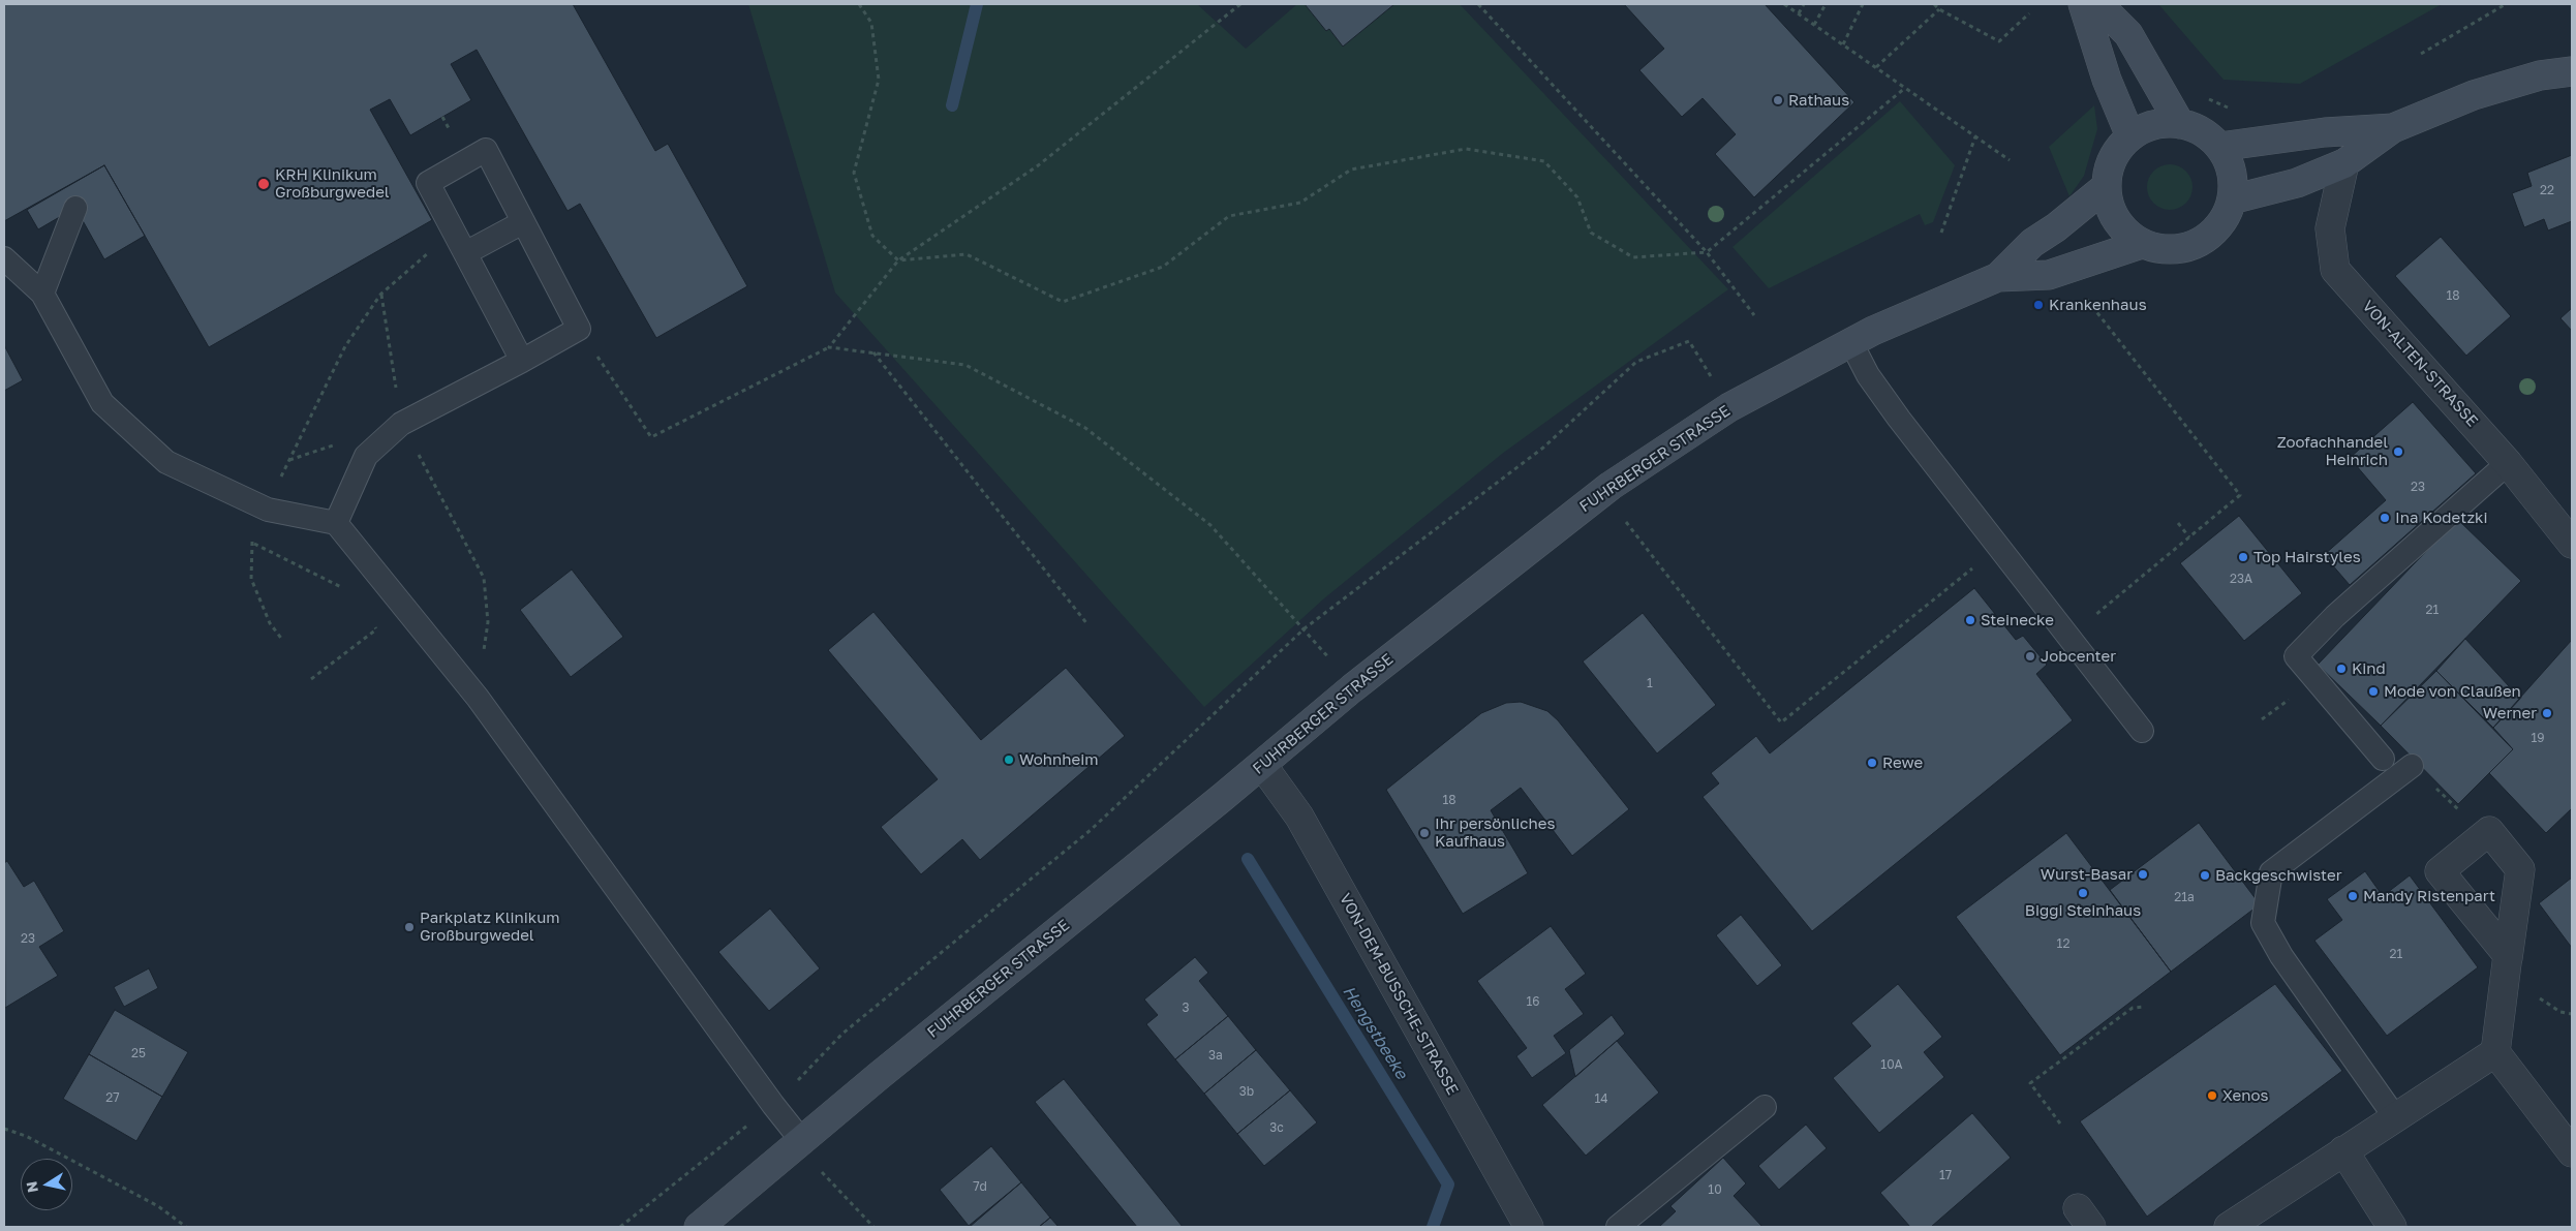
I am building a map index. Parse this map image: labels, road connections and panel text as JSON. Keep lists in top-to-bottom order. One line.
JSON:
{"streets":{"main road":["FUHRBERGER STRASSE"],"street":["VON-ALTEN-STRASSE","VON-DEM-BUSSCHE-STRASSE"]},"crossings":[["FUHRBERGER STRASSE","VON-DEM-BUSSCHE-STRASSE"]],"water":["Hengstbeeke"],"places":["Rathaus","KRH Klinikum Großburgwedel","Krankenhaus","Zoofachhandel Heinrich","Ina Kodetzki","Top Hairstyles","Steinecke","Jobcenter","Kind","Mode von Claußen","Werner","Wohnheim","Rewe","Ihr persönliches Kaufhaus","Wurst-Basar","Backgeschwister","Biggi Steinhaus","Mandy Ristenpart","Parkplatz Klinikum Großburgwedel","Xenos"],"house_numbers":["22","18","23","23A","21","1","19","18","21a","23","12","21","16","3","25","3a","10A","3b","27","14","3c","17","7d","10"],"north":"left"}
